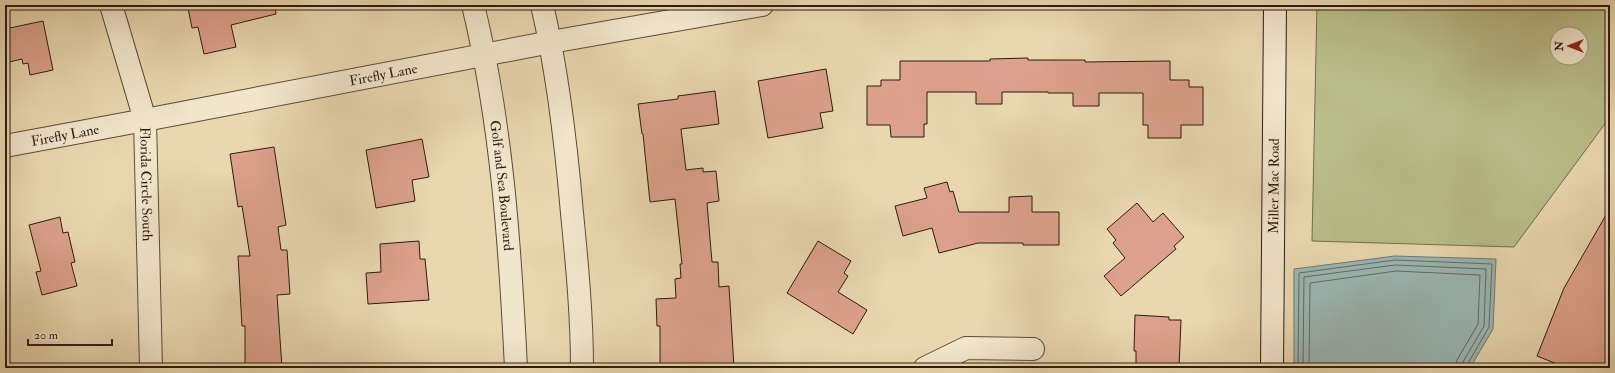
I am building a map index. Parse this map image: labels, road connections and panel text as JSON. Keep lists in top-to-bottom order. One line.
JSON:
{"streets":{"street":["Firefly Lane","Florida Circle South","Golf and Sea Boulevard","Miller Mac Road"]},"crossings":[["Firefly Lane","Florida Circle South"],["Firefly Lane","Golf and Sea Boulevard"]],"scale_bar":"20 m","north":"left"}
